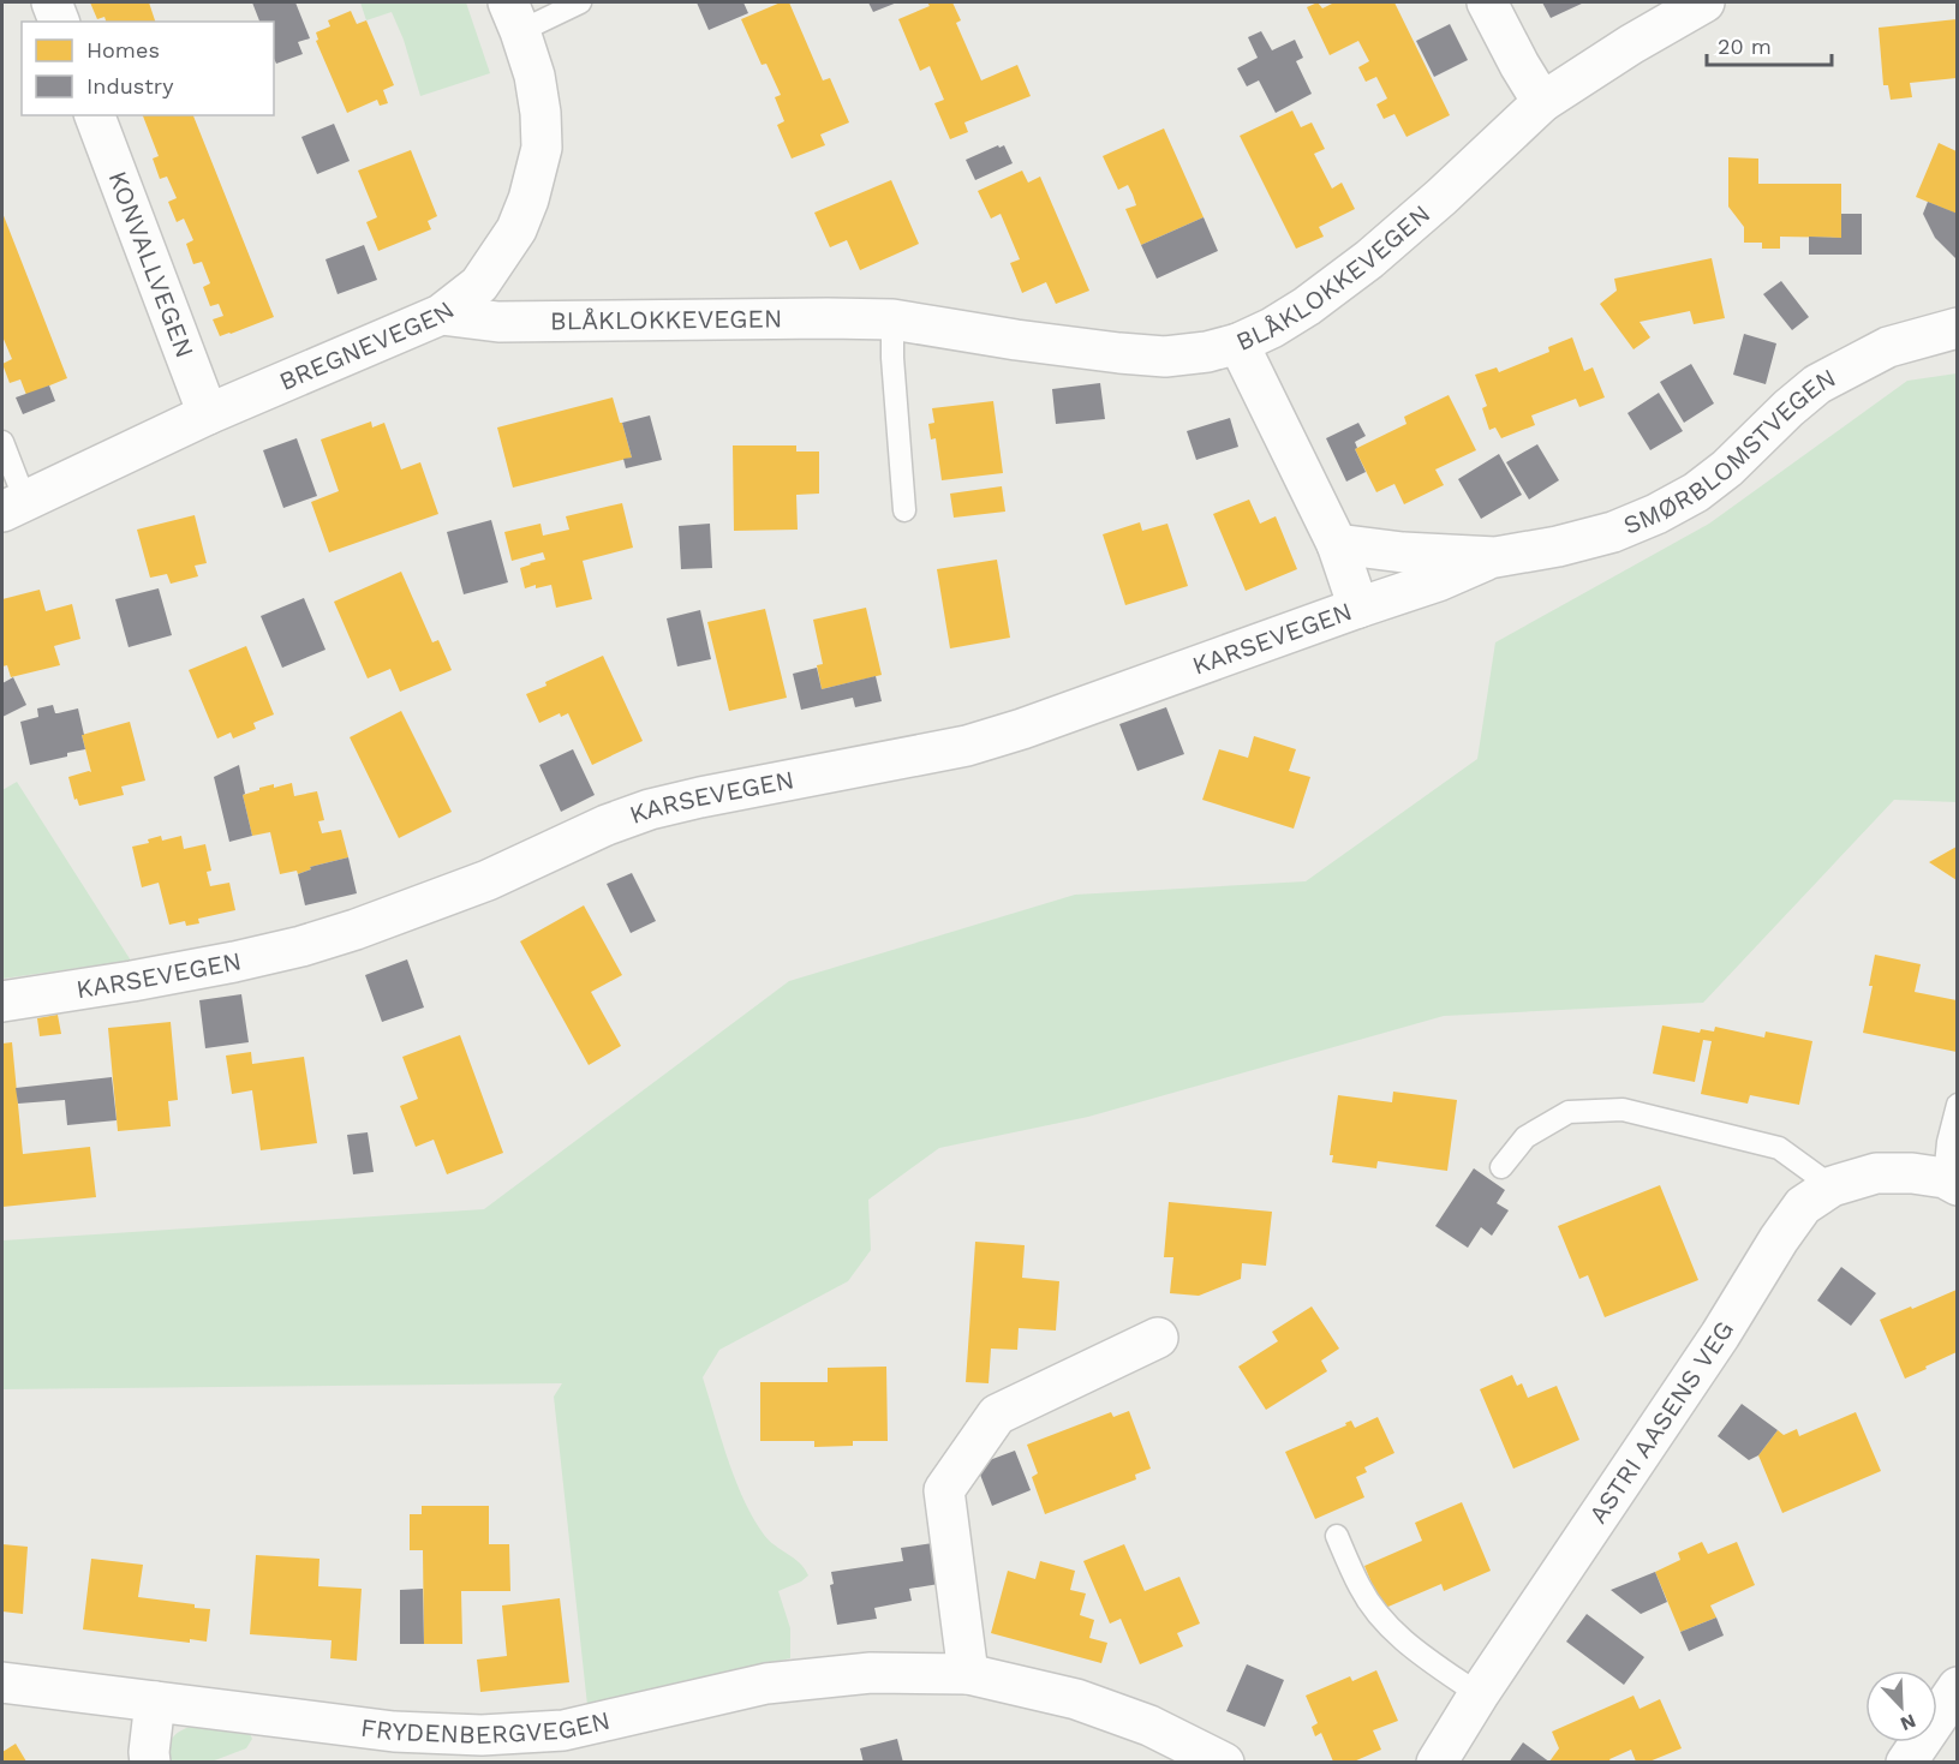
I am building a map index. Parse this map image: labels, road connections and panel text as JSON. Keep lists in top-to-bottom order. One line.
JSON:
{"streets":{"street":["KONVALLVEGEN","BLÅKLOKKEVEGEN","BREGNEVEGEN","SMØRBLOMSTVEGEN","KARSEVEGEN","ASTRI AASENS VEG","FRYDENBERGVEGEN"]},"crossings":[["KONVALLVEGEN","BREGNEVEGEN"],["BLÅKLOKKEVEGEN","BREGNEVEGEN"],["SMØRBLOMSTVEGEN","KARSEVEGEN"]],"legend":["Homes","Industry"],"scale_bar":"20 m","north":"bottom right"}
